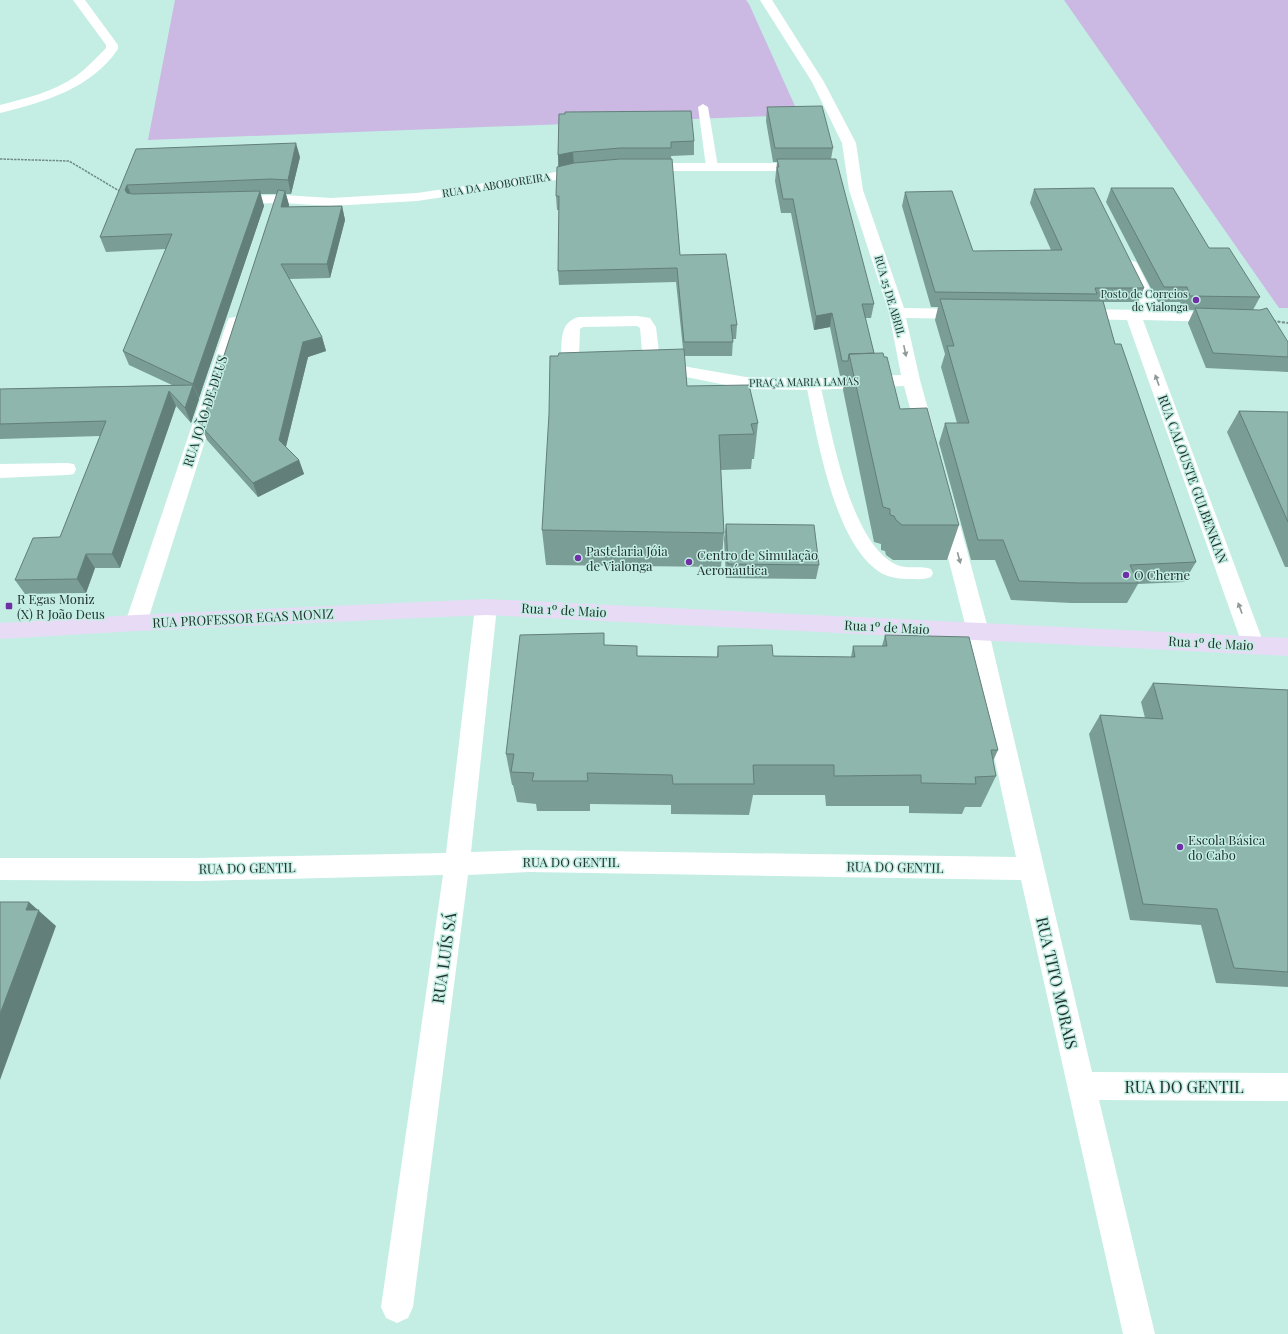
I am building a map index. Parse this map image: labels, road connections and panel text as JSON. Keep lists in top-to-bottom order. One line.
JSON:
{"streets":{"street":["RUA DA ABOBOREIRA","RUA 25 DE ABRIL","PRAÇA MARIA LAMAS","RUA JOÃO DE DEUS","RUA CALOUSTE GULBENKIAN","Rua 1º de Maio","RUA PROFESSOR EGAS MONIZ","RUA DO GENTIL","RUA LUÍS SÁ","RUA TITO MORAIS"]},"crossings":[["RUA 25 DE ABRIL","PRAÇA MARIA LAMAS"],["RUA JOÃO DE DEUS","RUA PROFESSOR EGAS MONIZ"],["RUA CALOUSTE GULBENKIAN","Rua 1º de Maio"],["Rua 1º de Maio","RUA PROFESSOR EGAS MONIZ"],["Rua 1º de Maio","RUA LUÍS SÁ"],["Rua 1º de Maio","RUA TITO MORAIS"],["RUA PROFESSOR EGAS MONIZ","RUA LUÍS SÁ"],["RUA DO GENTIL","RUA LUÍS SÁ"],["RUA DO GENTIL","RUA TITO MORAIS"]],"one_way":["RUA CALOUSTE GULBENKIAN"],"places":{"other":["Posto de Correios de Vialonga","Pastelaria Jóia de Vialonga","Centro de Simulação Aeronáutica","O Cherne","Escola Básica do Cabo"],"transit":["R Egas Moniz (X) R João Deus"]}}
